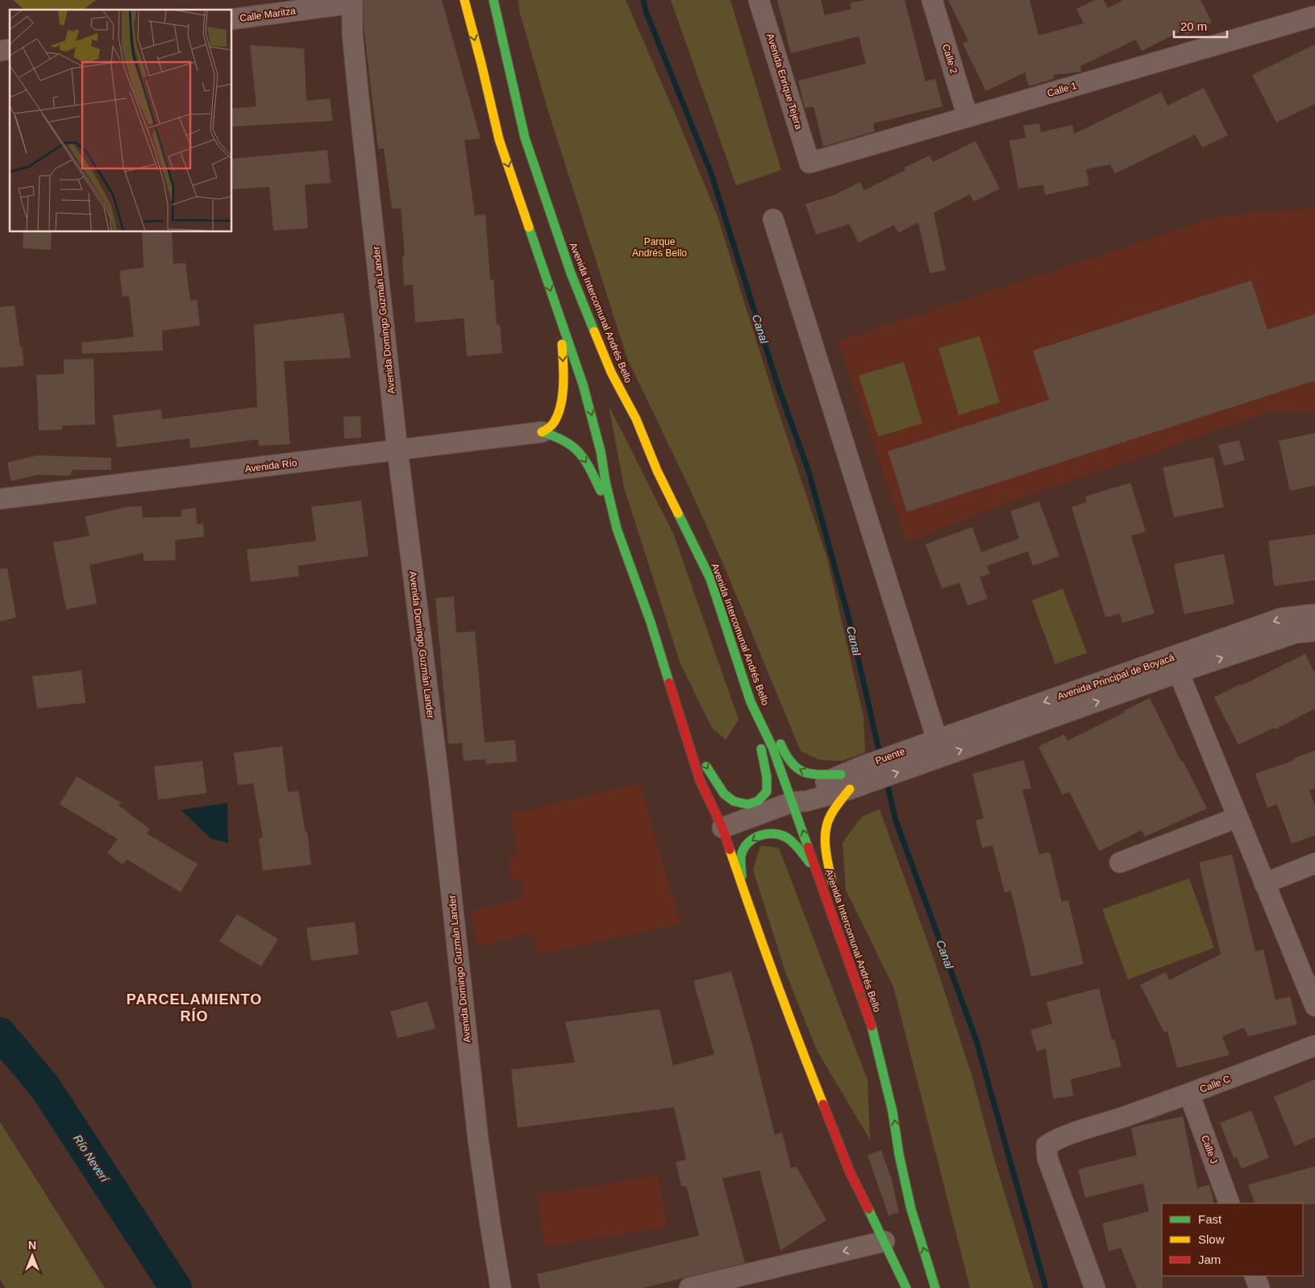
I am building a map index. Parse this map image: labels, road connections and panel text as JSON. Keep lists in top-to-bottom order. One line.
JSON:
{"streets":{"main road":["Avenida Intercomunal Andrés Bello"],"street":["Calle Maritza","Calle 2","Avenida Enrique Tejera","Calle 1","Avenida Domingo Guzmán Lander","Avenida Río","Avenida Principal de Boyacá","Puente","Calle C","Calle J"]},"crossings":[["Calle Maritza","Avenida Domingo Guzmán Lander"],["Calle 2","Calle 1"],["Avenida Enrique Tejera","Calle 1"],["Avenida Domingo Guzmán Lander","Avenida Río"],["Avenida Principal de Boyacá","Puente"],["Calle C","Calle J"]],"districts":["PARCELAMIENTO RÍO"],"water":["Canal","Río Neverí"],"parks":["Parque Andrés Bello"],"legend":["Fast","Slow","Jam"],"scale_bar":"20 m","north":"top"}
